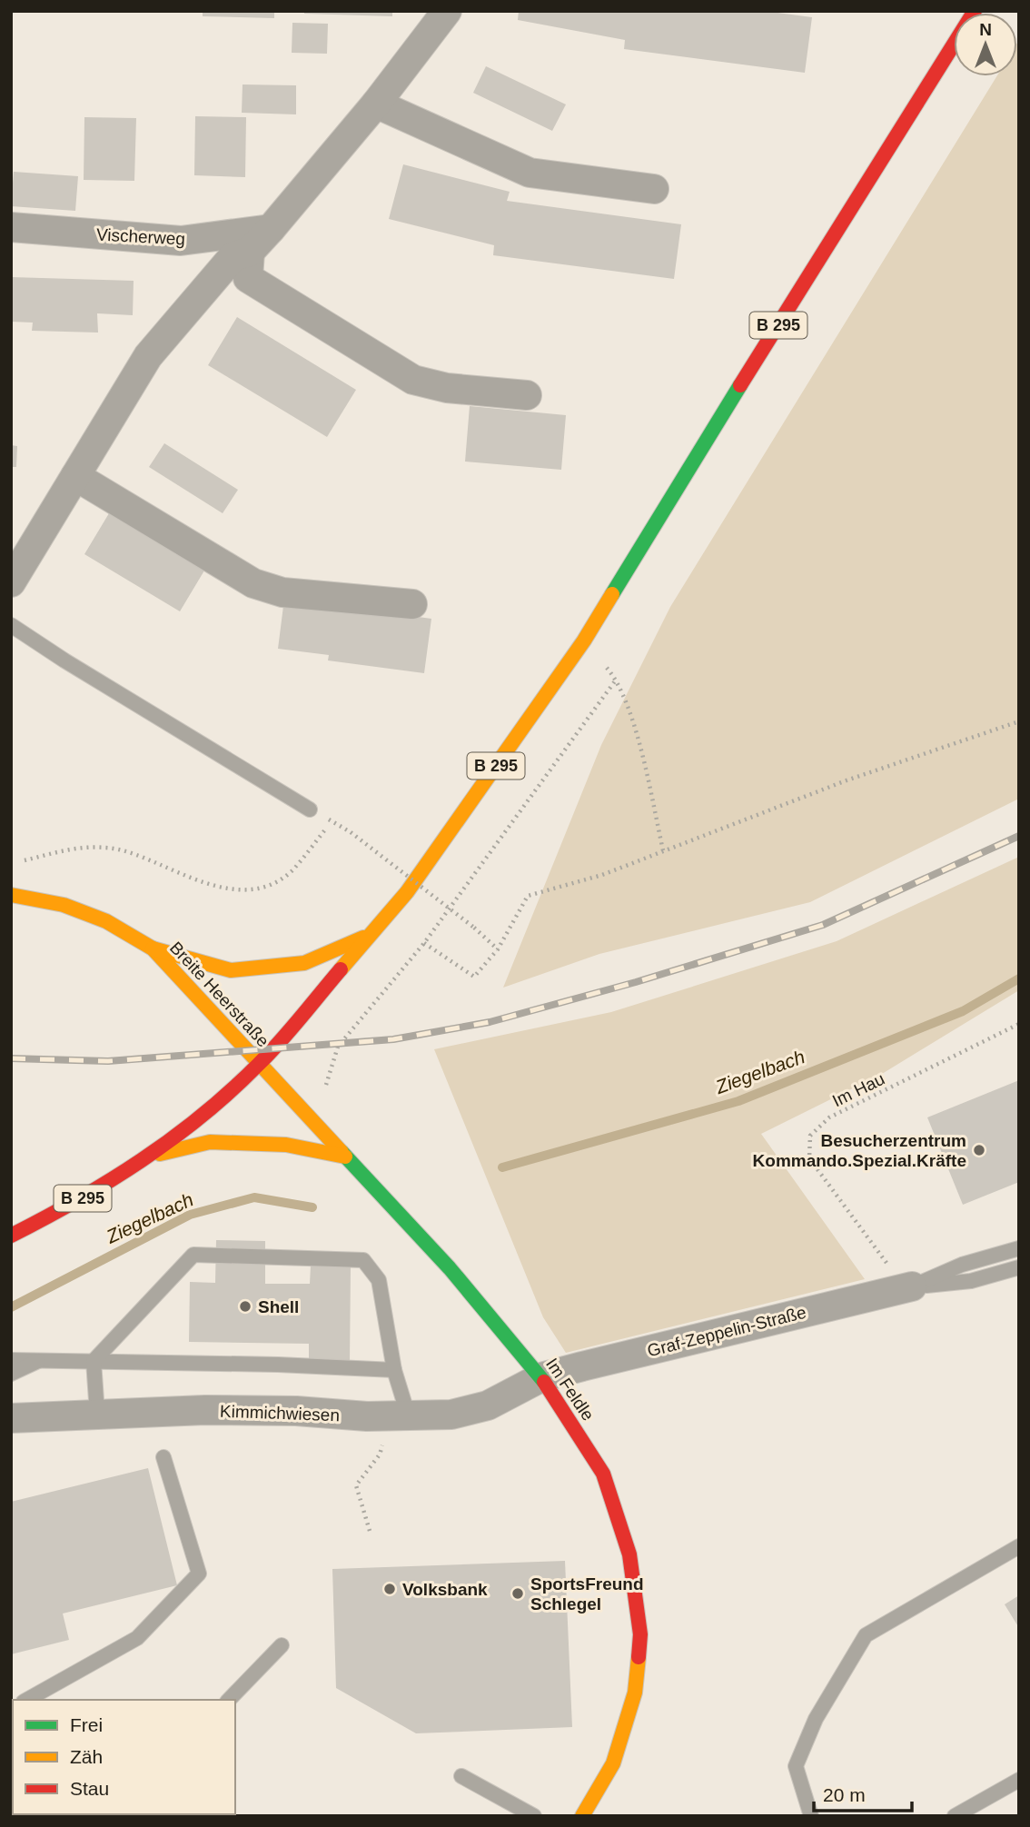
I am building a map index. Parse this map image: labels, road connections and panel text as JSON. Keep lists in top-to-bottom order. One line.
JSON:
{"streets":{"main road":["B 295","Breite Heerstraße","Im Feldle"],"street":["Vischerweg","Graf-Zeppelin-Straße","Kimmichwiesen"],"path":["Im Hau"]},"crossings":[["B 295","Breite Heerstraße"],["B 295","Im Feldle"],["Breite Heerstraße","Im Feldle"],["Im Hau","Graf-Zeppelin-Straße"],["Graf-Zeppelin-Straße","Im Feldle"],["Graf-Zeppelin-Straße","Kimmichwiesen"],["Im Feldle","Kimmichwiesen"]],"water":["Ziegelbach"],"places":["Besucherzentrum Kommando.Spezial.Kräfte","Shell","Volksbank","SportsFreund Schlegel"],"legend":["Frei","Zäh","Stau"],"scale_bar":"20 m","north":"top"}
